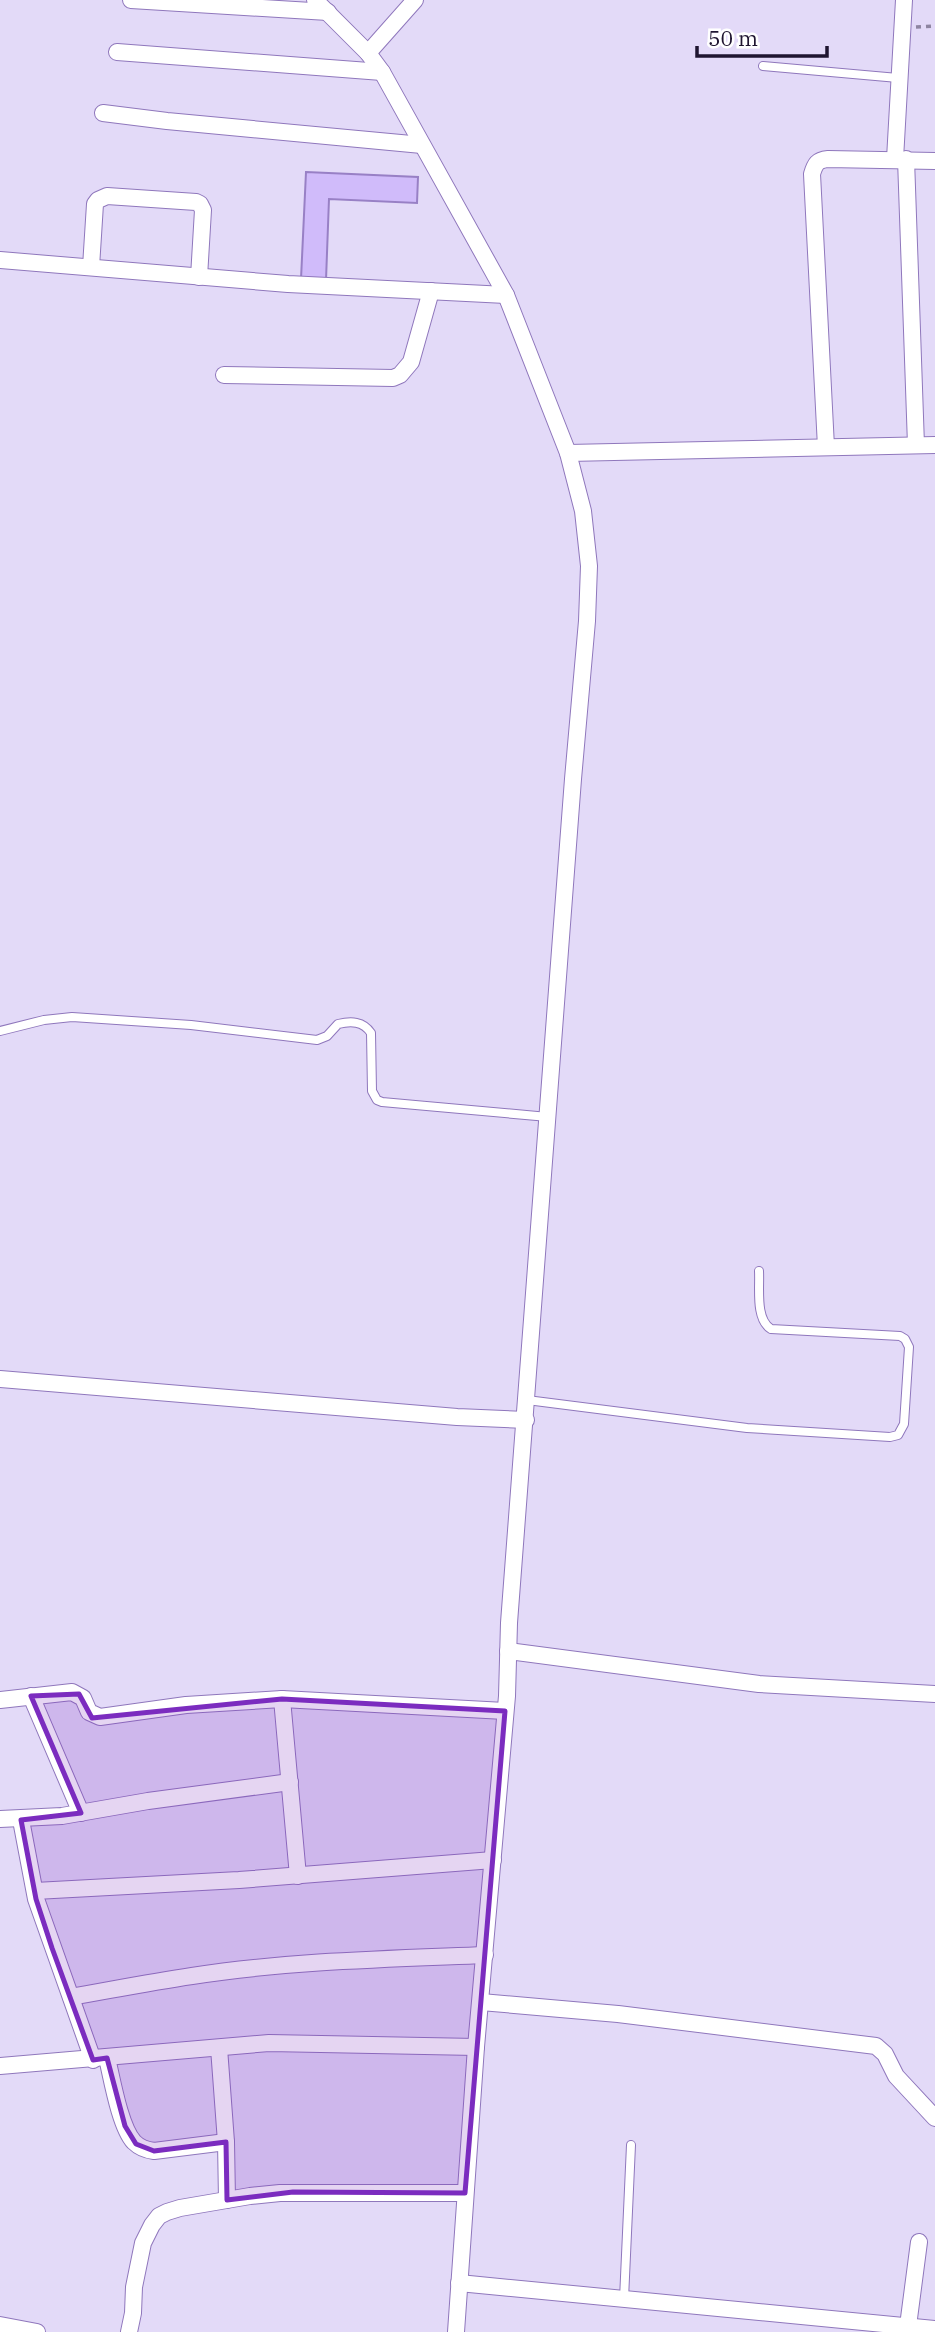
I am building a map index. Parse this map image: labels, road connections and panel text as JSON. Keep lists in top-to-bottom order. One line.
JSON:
{"scale_bar":"50 m"}
